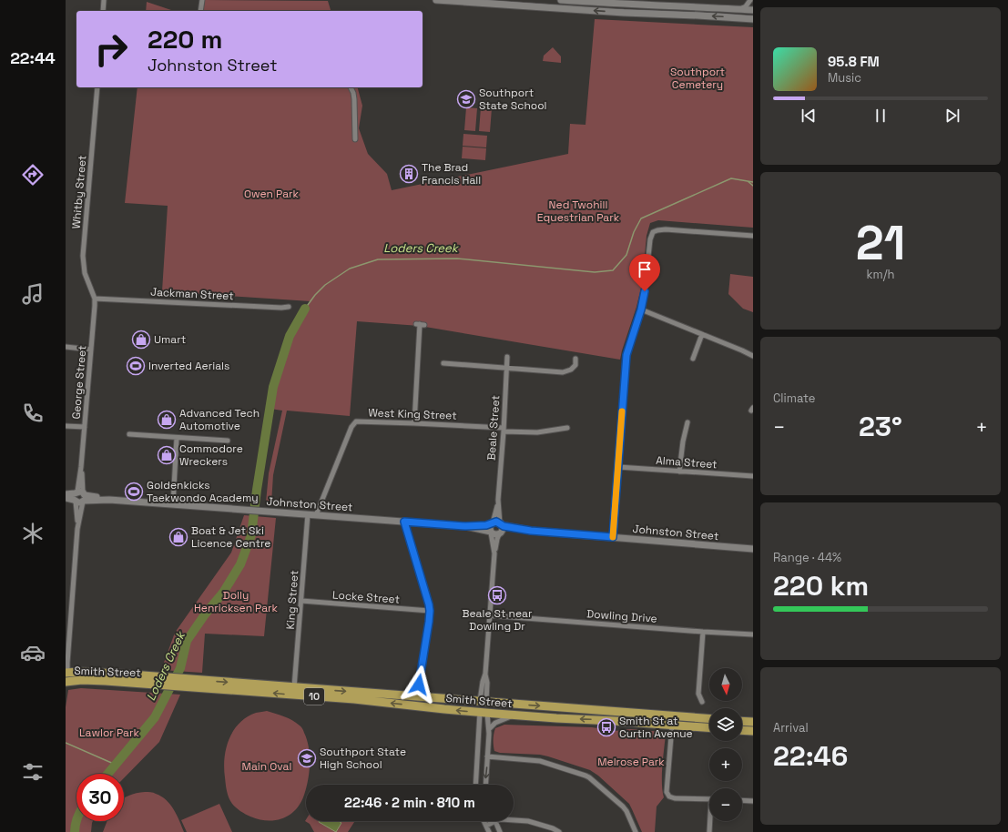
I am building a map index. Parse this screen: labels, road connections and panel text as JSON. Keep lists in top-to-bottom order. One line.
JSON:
{"streets":{"highway":["Smith Street","10"],"street":["Whitby Street","Jackman Street","George Street","West King Street","Beale Street","Alma Street","Johnston Street","Locke Street","King Street","Dowling Drive"]},"crossings":[["Whitby Street","Jackman Street"],["Whitby Street","George Street"],["Jackman Street","George Street"],["George Street","Johnston Street"],["George Street","Smith Street"],["West King Street","Beale Street"],["West King Street","Johnston Street"],["Beale Street","Johnston Street"],["Beale Street","Dowling Drive"],["Beale Street","Smith Street"],["Johnston Street","King Street"],["Locke Street","King Street"],["King Street","Smith Street"]],"water":["Loders Creek"],"parks":["Southport Cemetery","Owen Park","Ned Twohill Equestrian Park","Dolly Henricksen Park","Lawlor Park","Melrose Park","Main Oval"],"places":{"school or university":["Southport State School","Southport State High School"],"building":["The Brad Francis Hall"],"shop":["Umart","Advanced Tech Automotive","Commodore Wreckers","Boat & Jet Ski Licence Centre"],"sports":["Inverted Aerials","Goldenkicks Taekwondo Academy"],"bus stop":["Beale St near Dowling Dr","Smith St at Curtin Avenue"]},"north":"bottom","page":{"tabs":"22:44","turn":["220 m","Johnston Street"],"song":["95.8 FM","Music"],"tile":[["21","km/h"],"Climate",["Range · 44%","220 km"],["Arrival","22:46"]],"heat":["−","23°","+"],"map_buttons":["+","−"],"limit":"30","trip":"22:46 · 2 min · 810 m"}}
